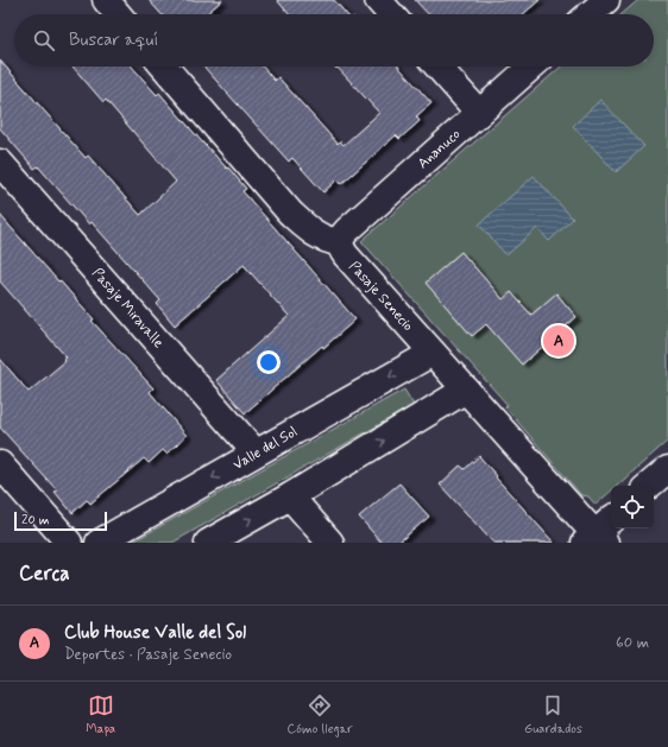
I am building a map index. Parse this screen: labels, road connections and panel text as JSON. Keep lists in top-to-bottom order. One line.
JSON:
{"streets":{"street":["Ananuco","Pasaje Senecio","Pasaje Miravalle","Valle del Sol"]},"crossings":[["Ananuco","Pasaje Senecio"],["Pasaje Senecio","Valle del Sol"],["Pasaje Miravalle","Valle del Sol"]],"scale_bar":"20 m","page":{"search":"Buscar aquí","pins":"A","scale":"20 m","heading":"Cerca","list":[{"mark":"A","name":"Club House Valle del Sol","note":"Deportes · Pasaje Senecio","value":"60 m"}],"nav":["Mapa","Cómo llegar","Guardados"]}}
